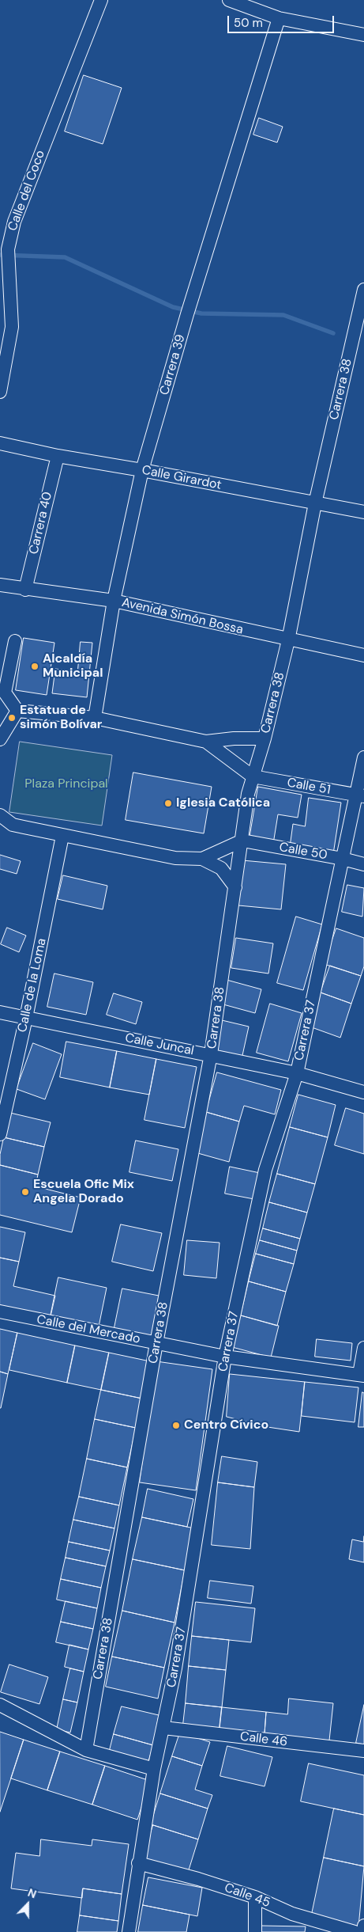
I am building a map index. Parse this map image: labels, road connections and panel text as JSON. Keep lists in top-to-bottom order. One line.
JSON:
{"streets":{"street":["Calle del Coco","Carrera 39","Carrera 38","Calle Girardot","Carrera 40","Avenida Simón Bossa","Calle 51","Calle 50","Calle de la Loma","Carrera 37","Calle Juncal","Calle del Mercado","Calle 46","Calle 45"]},"crossings":[["Carrera 39","Calle Girardot"],["Carrera 39","Avenida Simón Bossa"],["Carrera 38","Calle Girardot"],["Carrera 38","Avenida Simón Bossa"],["Carrera 38","Calle 51"],["Carrera 38","Calle 50"],["Carrera 38","Calle Juncal"],["Carrera 38","Calle del Mercado"],["Calle Girardot","Carrera 40"],["Carrera 40","Avenida Simón Bossa"],["Calle 51","Carrera 37"],["Calle 50","Carrera 37"],["Calle de la Loma","Calle Juncal"],["Carrera 37","Calle Juncal"],["Carrera 37","Calle del Mercado"],["Carrera 37","Calle 46"],["Carrera 37","Calle 45"]],"parks":["Plaza Principal"],"places":["Alcaldía Municipal","Estatua de simón Bolívar","Iglesia Católica","Escuela Ofic Mix Angela Dorado","Centro Cívico"],"scale_bar":"50 m","north":"top"}
